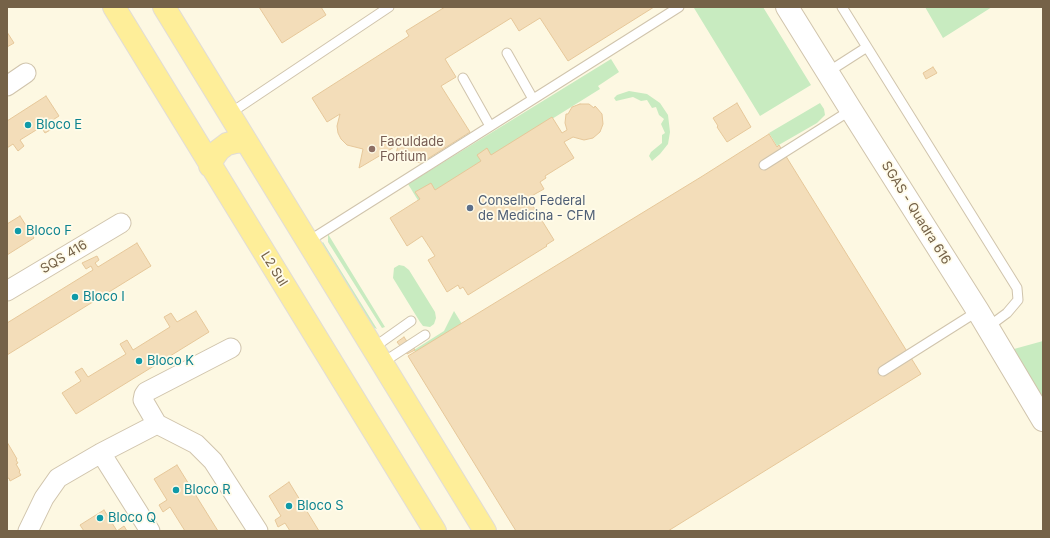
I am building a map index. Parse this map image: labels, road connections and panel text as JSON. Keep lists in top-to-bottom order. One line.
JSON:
{"streets":{"main road":["L2 Sul"],"street":["SGAS - Quadra 616","SQS 416"]},"places":["Bloco E","Faculdade Fortium","Conselho Federal de Medicina - CFM","Bloco F","Bloco I","Bloco K","Bloco R","Bloco S","Bloco Q"]}
